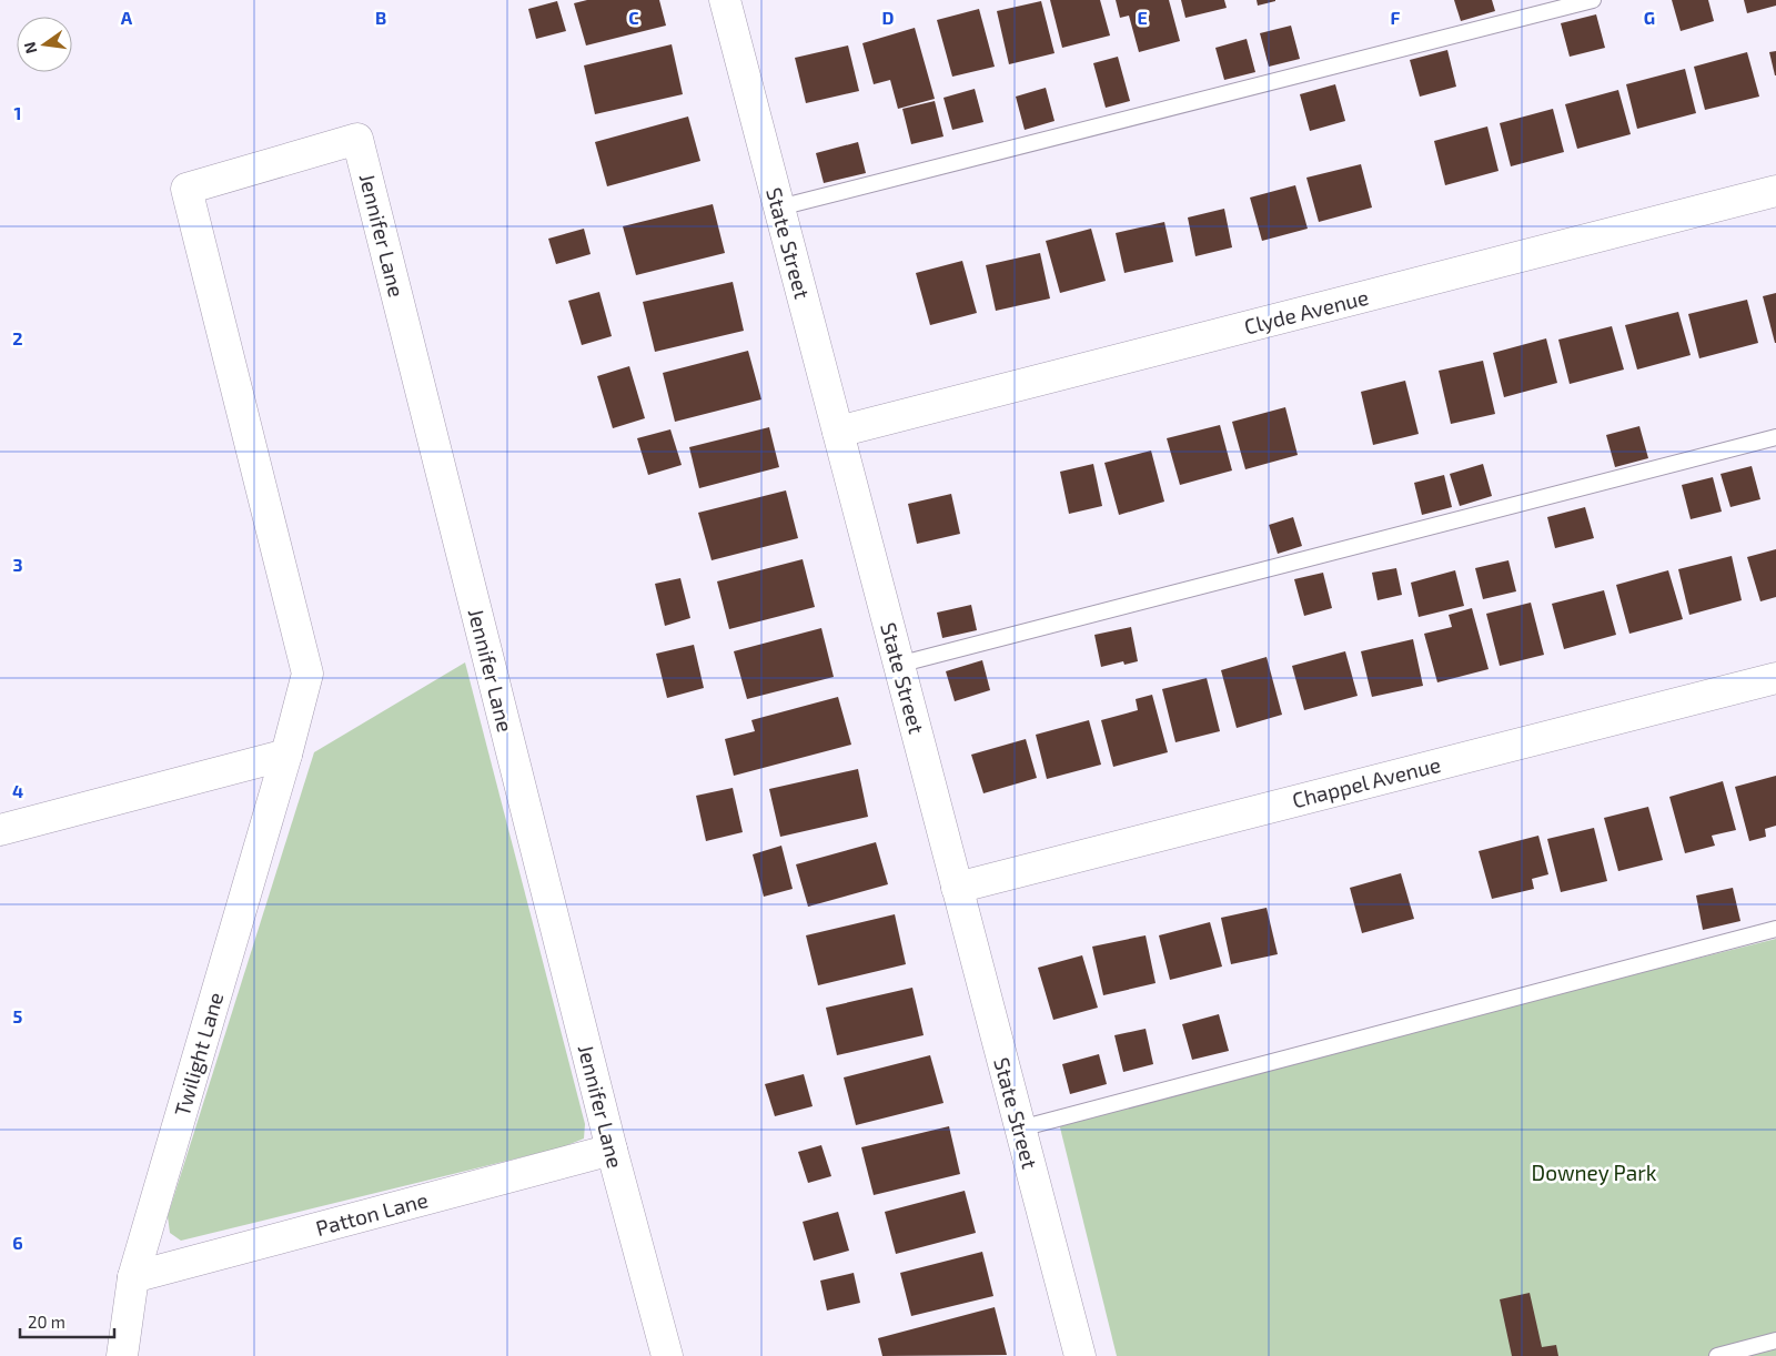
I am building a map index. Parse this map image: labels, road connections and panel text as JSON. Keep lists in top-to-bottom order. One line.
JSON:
{"streets":{"street":["Jennifer Lane","State Street","Clyde Avenue","Chappel Avenue","Twilight Lane","Patton Lane"]},"crossings":[["Jennifer Lane","Twilight Lane"],["Jennifer Lane","Patton Lane"],["State Street","Clyde Avenue"],["State Street","Chappel Avenue"],["Twilight Lane","Patton Lane"]],"parks":["Downey Park"],"scale_bar":"20 m","north":"left","grid":{"columns":["A","B","C","D","E","F","G"],"rows":["1","2","3","4","5","6"]}}
